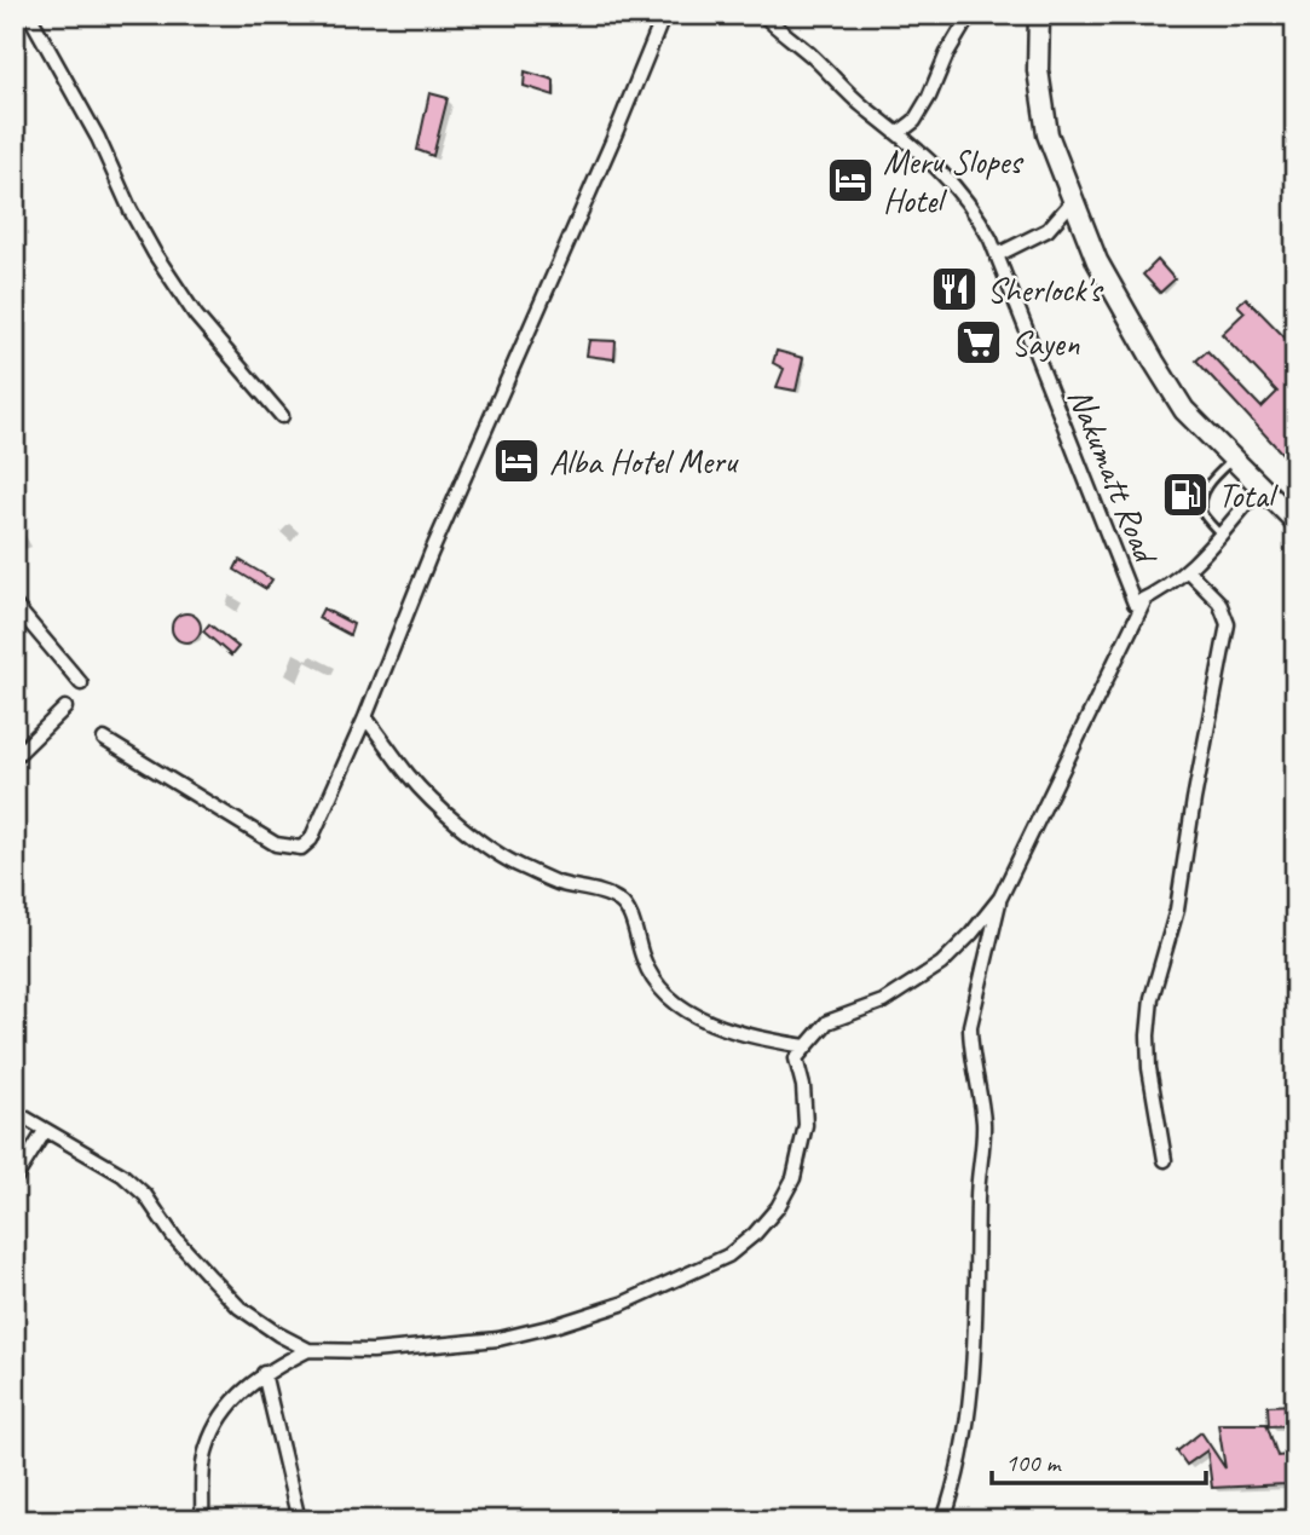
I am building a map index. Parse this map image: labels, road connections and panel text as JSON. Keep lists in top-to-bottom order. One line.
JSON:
{"streets":{"street":["Nakumatt Road"]},"places":{"hotel":["Meru Slopes Hotel","Alba Hotel Meru"],"restaurant":["Sherlock's"],"supermarket":["Sayen"],"fuel station":["Total"]},"scale_bar":"100 m"}
